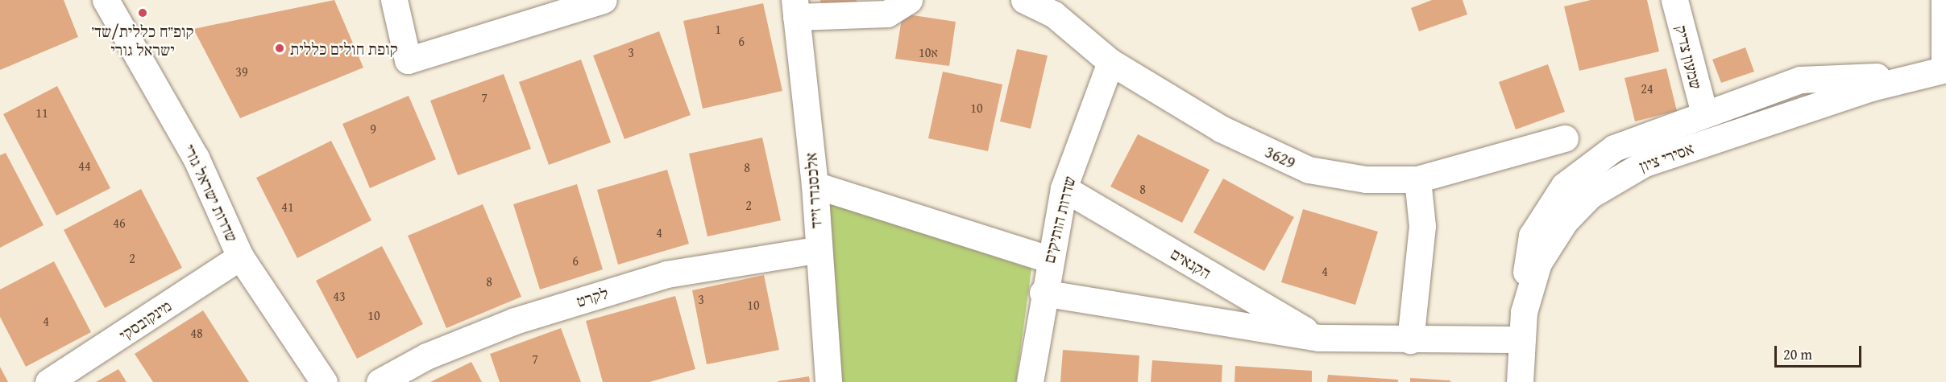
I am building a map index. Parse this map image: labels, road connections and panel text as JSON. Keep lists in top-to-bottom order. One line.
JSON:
{"streets":{"street":["שמעון צדיק","3629","אסירי ציון","אלכסנדר זייד","שדרות ישראל גורי","שדרות הותיקים","הקנאים","לקרט","מינקובסקי"]},"crossings":[["3629","שדרות הותיקים"],["אסירי ציון","הקנאים"],["אלכסנדר זייד","לקרט"],["שדרות ישראל גורי","מינקובסקי"],["שדרות הותיקים","הקנאים"]],"places":["קופ״ח כללית/שד׳ ישראל גורי","קופת חולים כללית"],"house_numbers":["1","6","3","10א","39","24","7","10","11","9","44","8","8","2","41","46","4","2","6","4","8","43","3","10","10","4","48","7"],"scale_bar":"20 m"}
